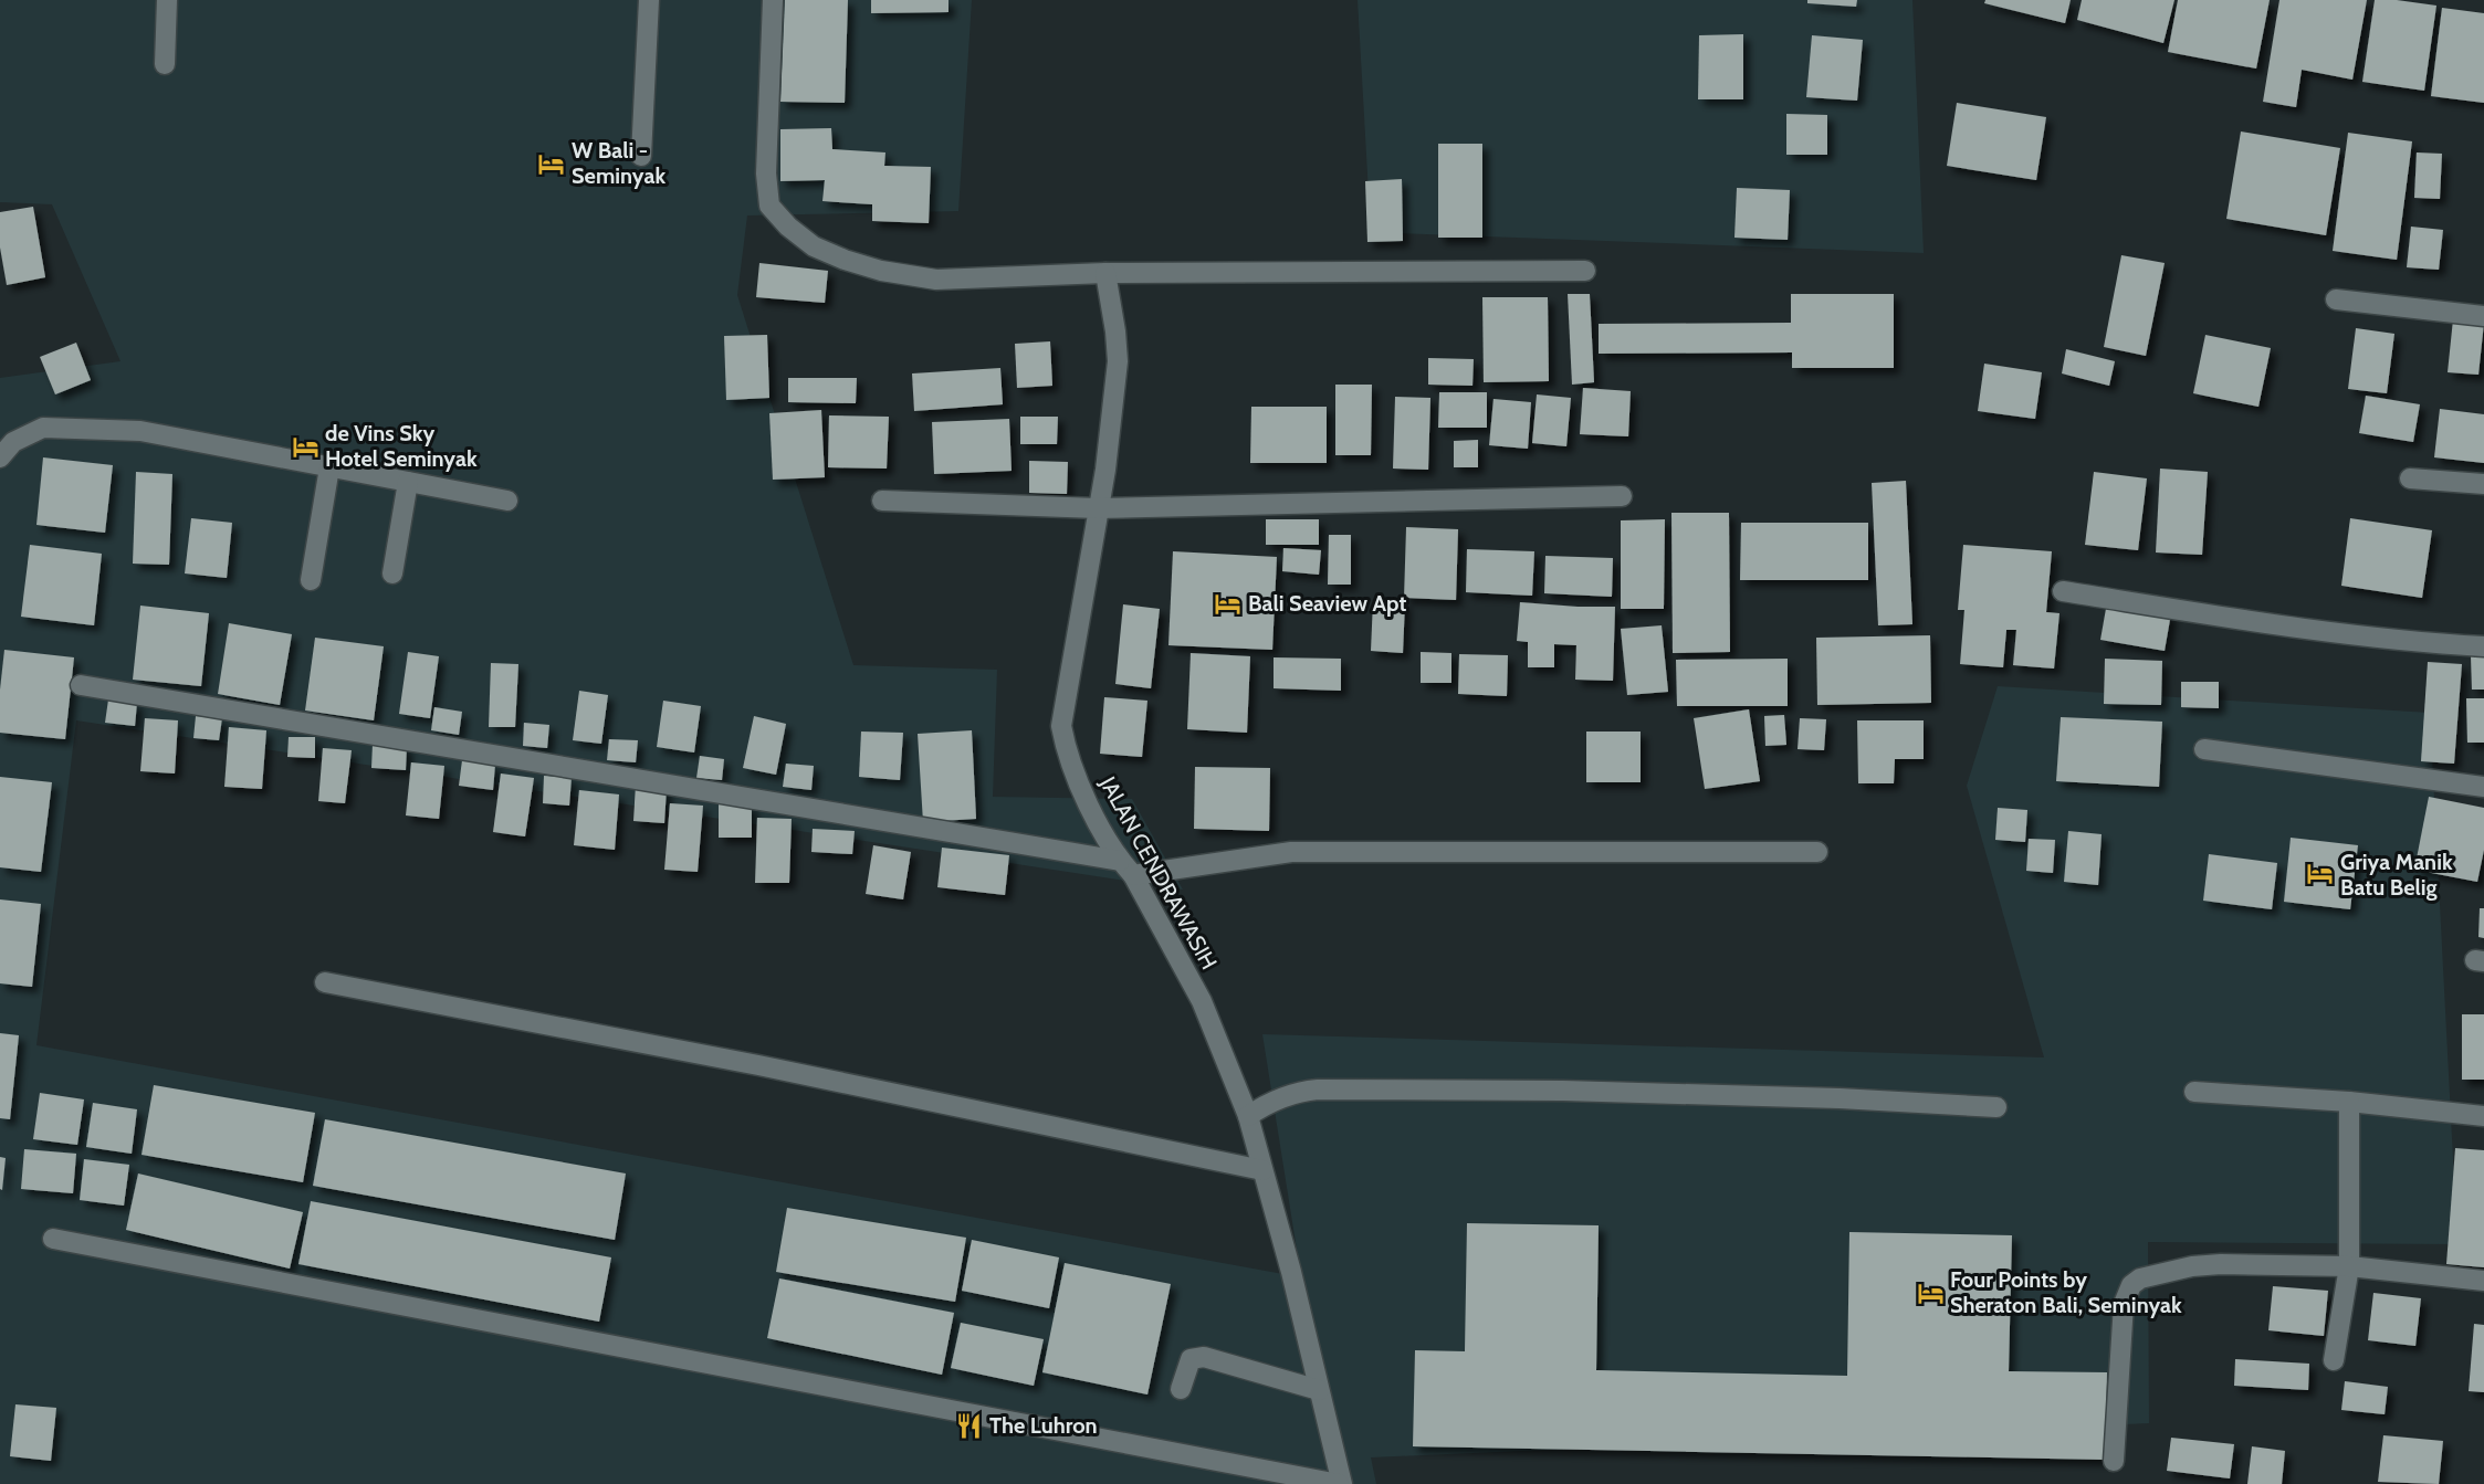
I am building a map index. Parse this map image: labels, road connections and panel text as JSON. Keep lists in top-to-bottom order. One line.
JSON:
{"streets":{"street":["JALAN CENDRAWASIH"]},"places":{"hotel":["W Bali - Seminyak","de Vins Sky Hotel Seminyak","Bali Seaview Apt","Griya Manik Batu Belig","Four Points by Sheraton Bali, Seminyak"],"restaurant":["The Luhron"]}}
